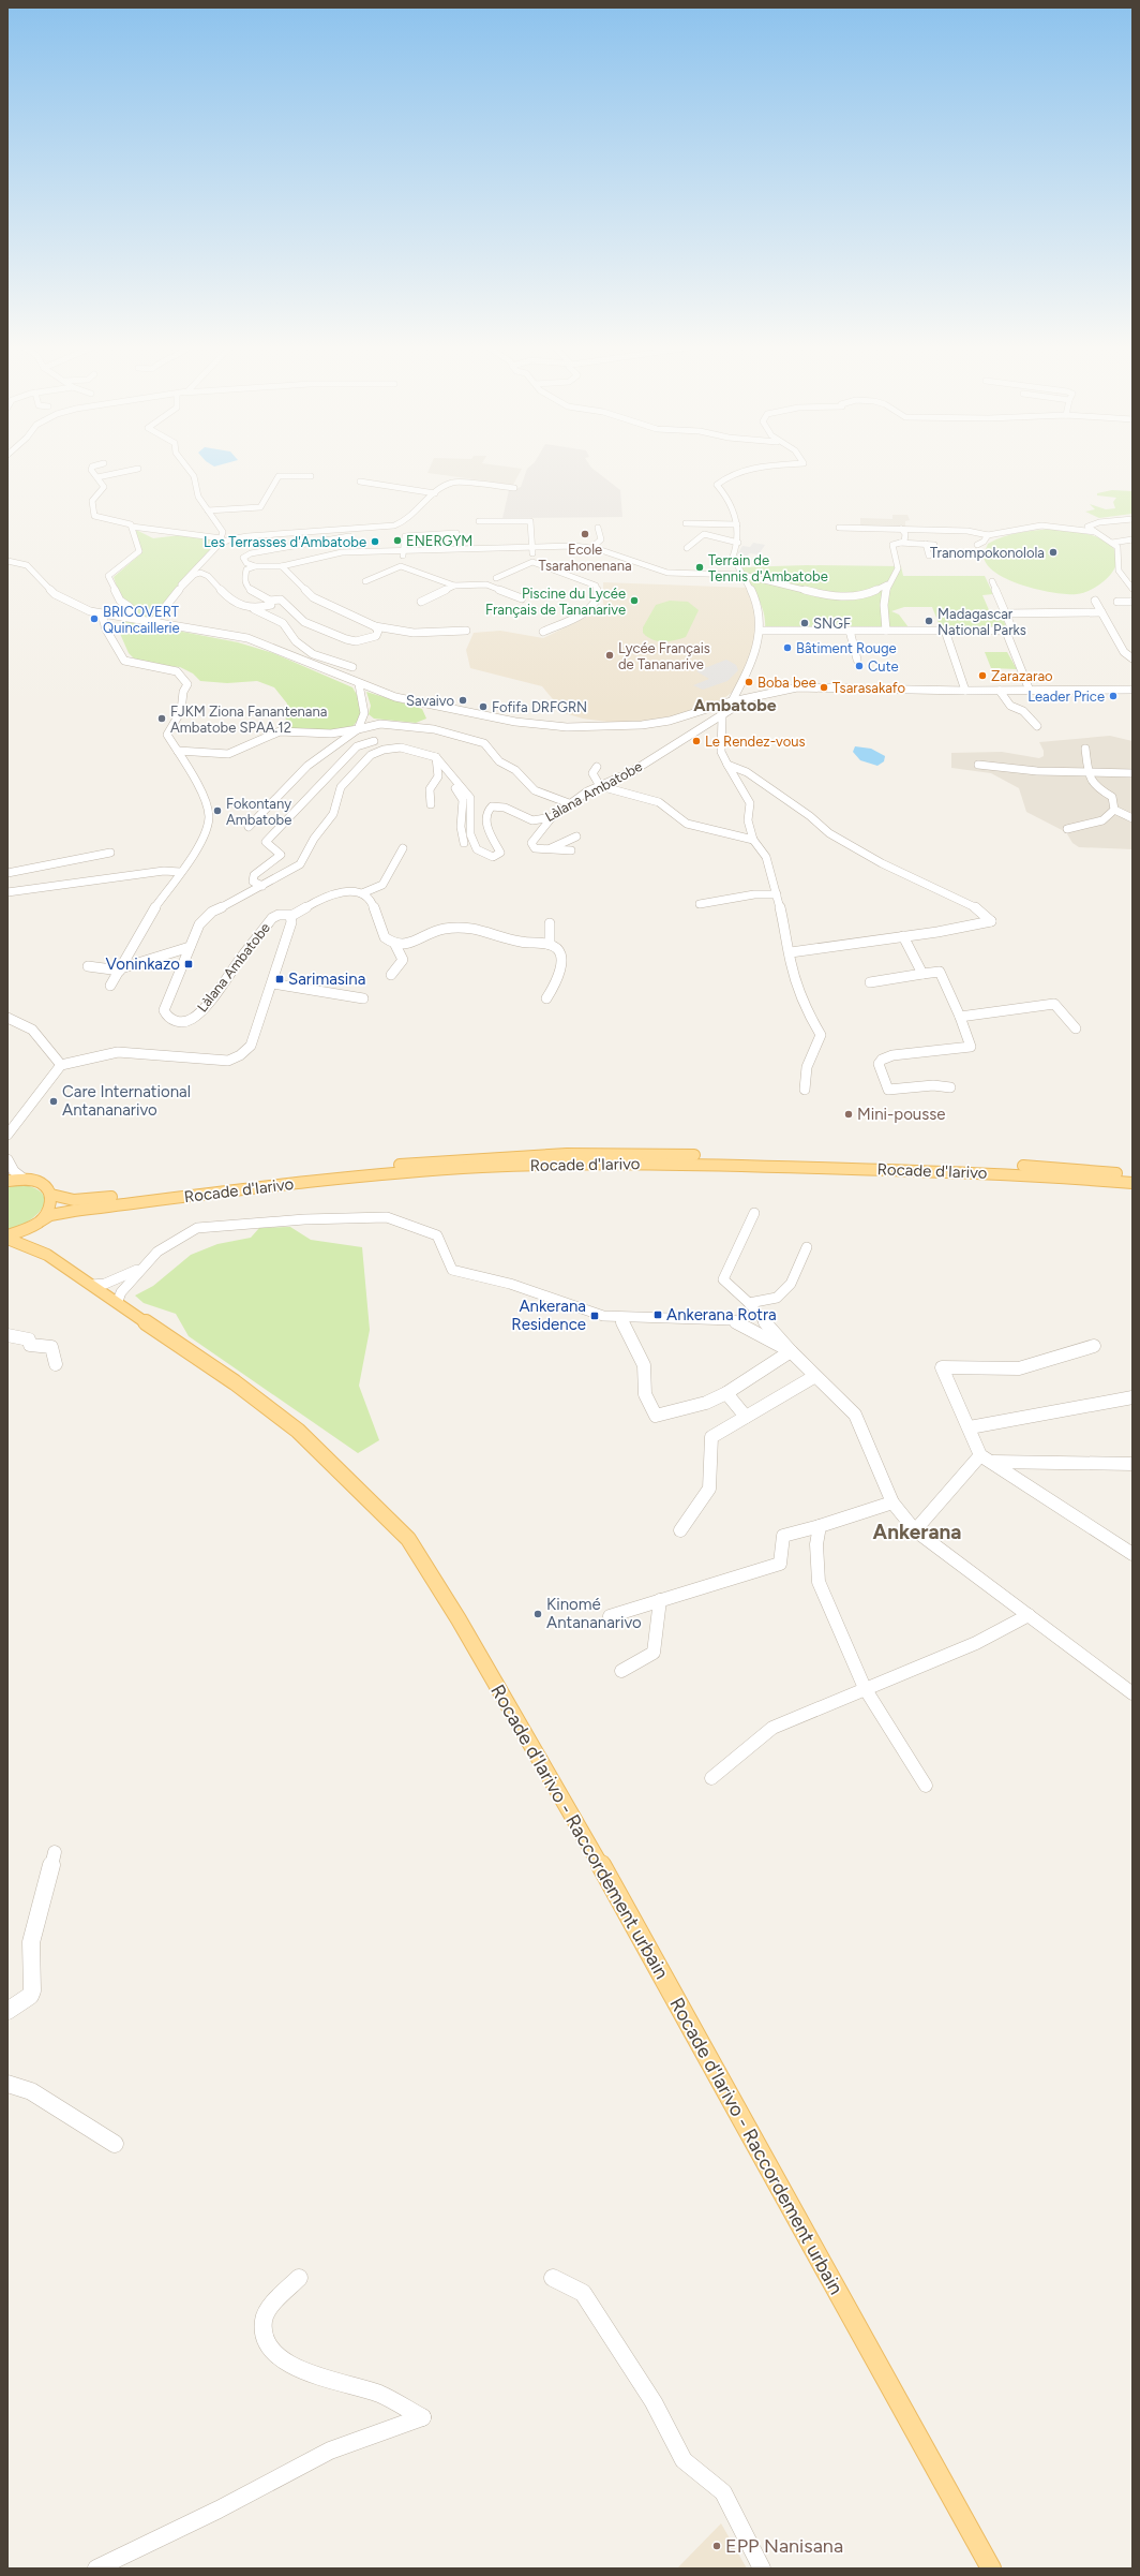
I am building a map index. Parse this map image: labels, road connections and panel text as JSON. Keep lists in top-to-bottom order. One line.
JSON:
{"streets":{"main road":["Rocade d'Iarivo","Rocade d'Iarivo - Raccordement urbain"],"street":["Làlana Ambatobe"]},"crossings":[["Rocade d'Iarivo","Rocade d'Iarivo - Raccordement urbain"]],"districts":["Ambatobe","Ankerana"],"places":{"other":["Ecole Tsarahonenana","ENERGYM","Les Terrasses d'Ambatobe","Tranompokonolola","Terrain de Tennis d'Ambatobe","Piscine du Lycée Français de Tananarive","BRICOVERT Quincaillerie","Madagascar National Parks","SNGF","Bâtiment Rouge","Lycée Français de Tananarive","Cute","Zarazarao","Boba bee","Tsarasakafo","Leader Price","Savaivo","Fofifa DRFGRN","FJKM Ziona Fanantenana Ambatobe SPAA.12","Le Rendez-vous","Fokontany Ambatobe","Care International Antananarivo","Mini-pousse","Kinomé Antananarivo","EPP Nanisana"],"transit":["Voninkazo","Sarimasina","Ankerana Rotra","Ankerana Residence"]}}
